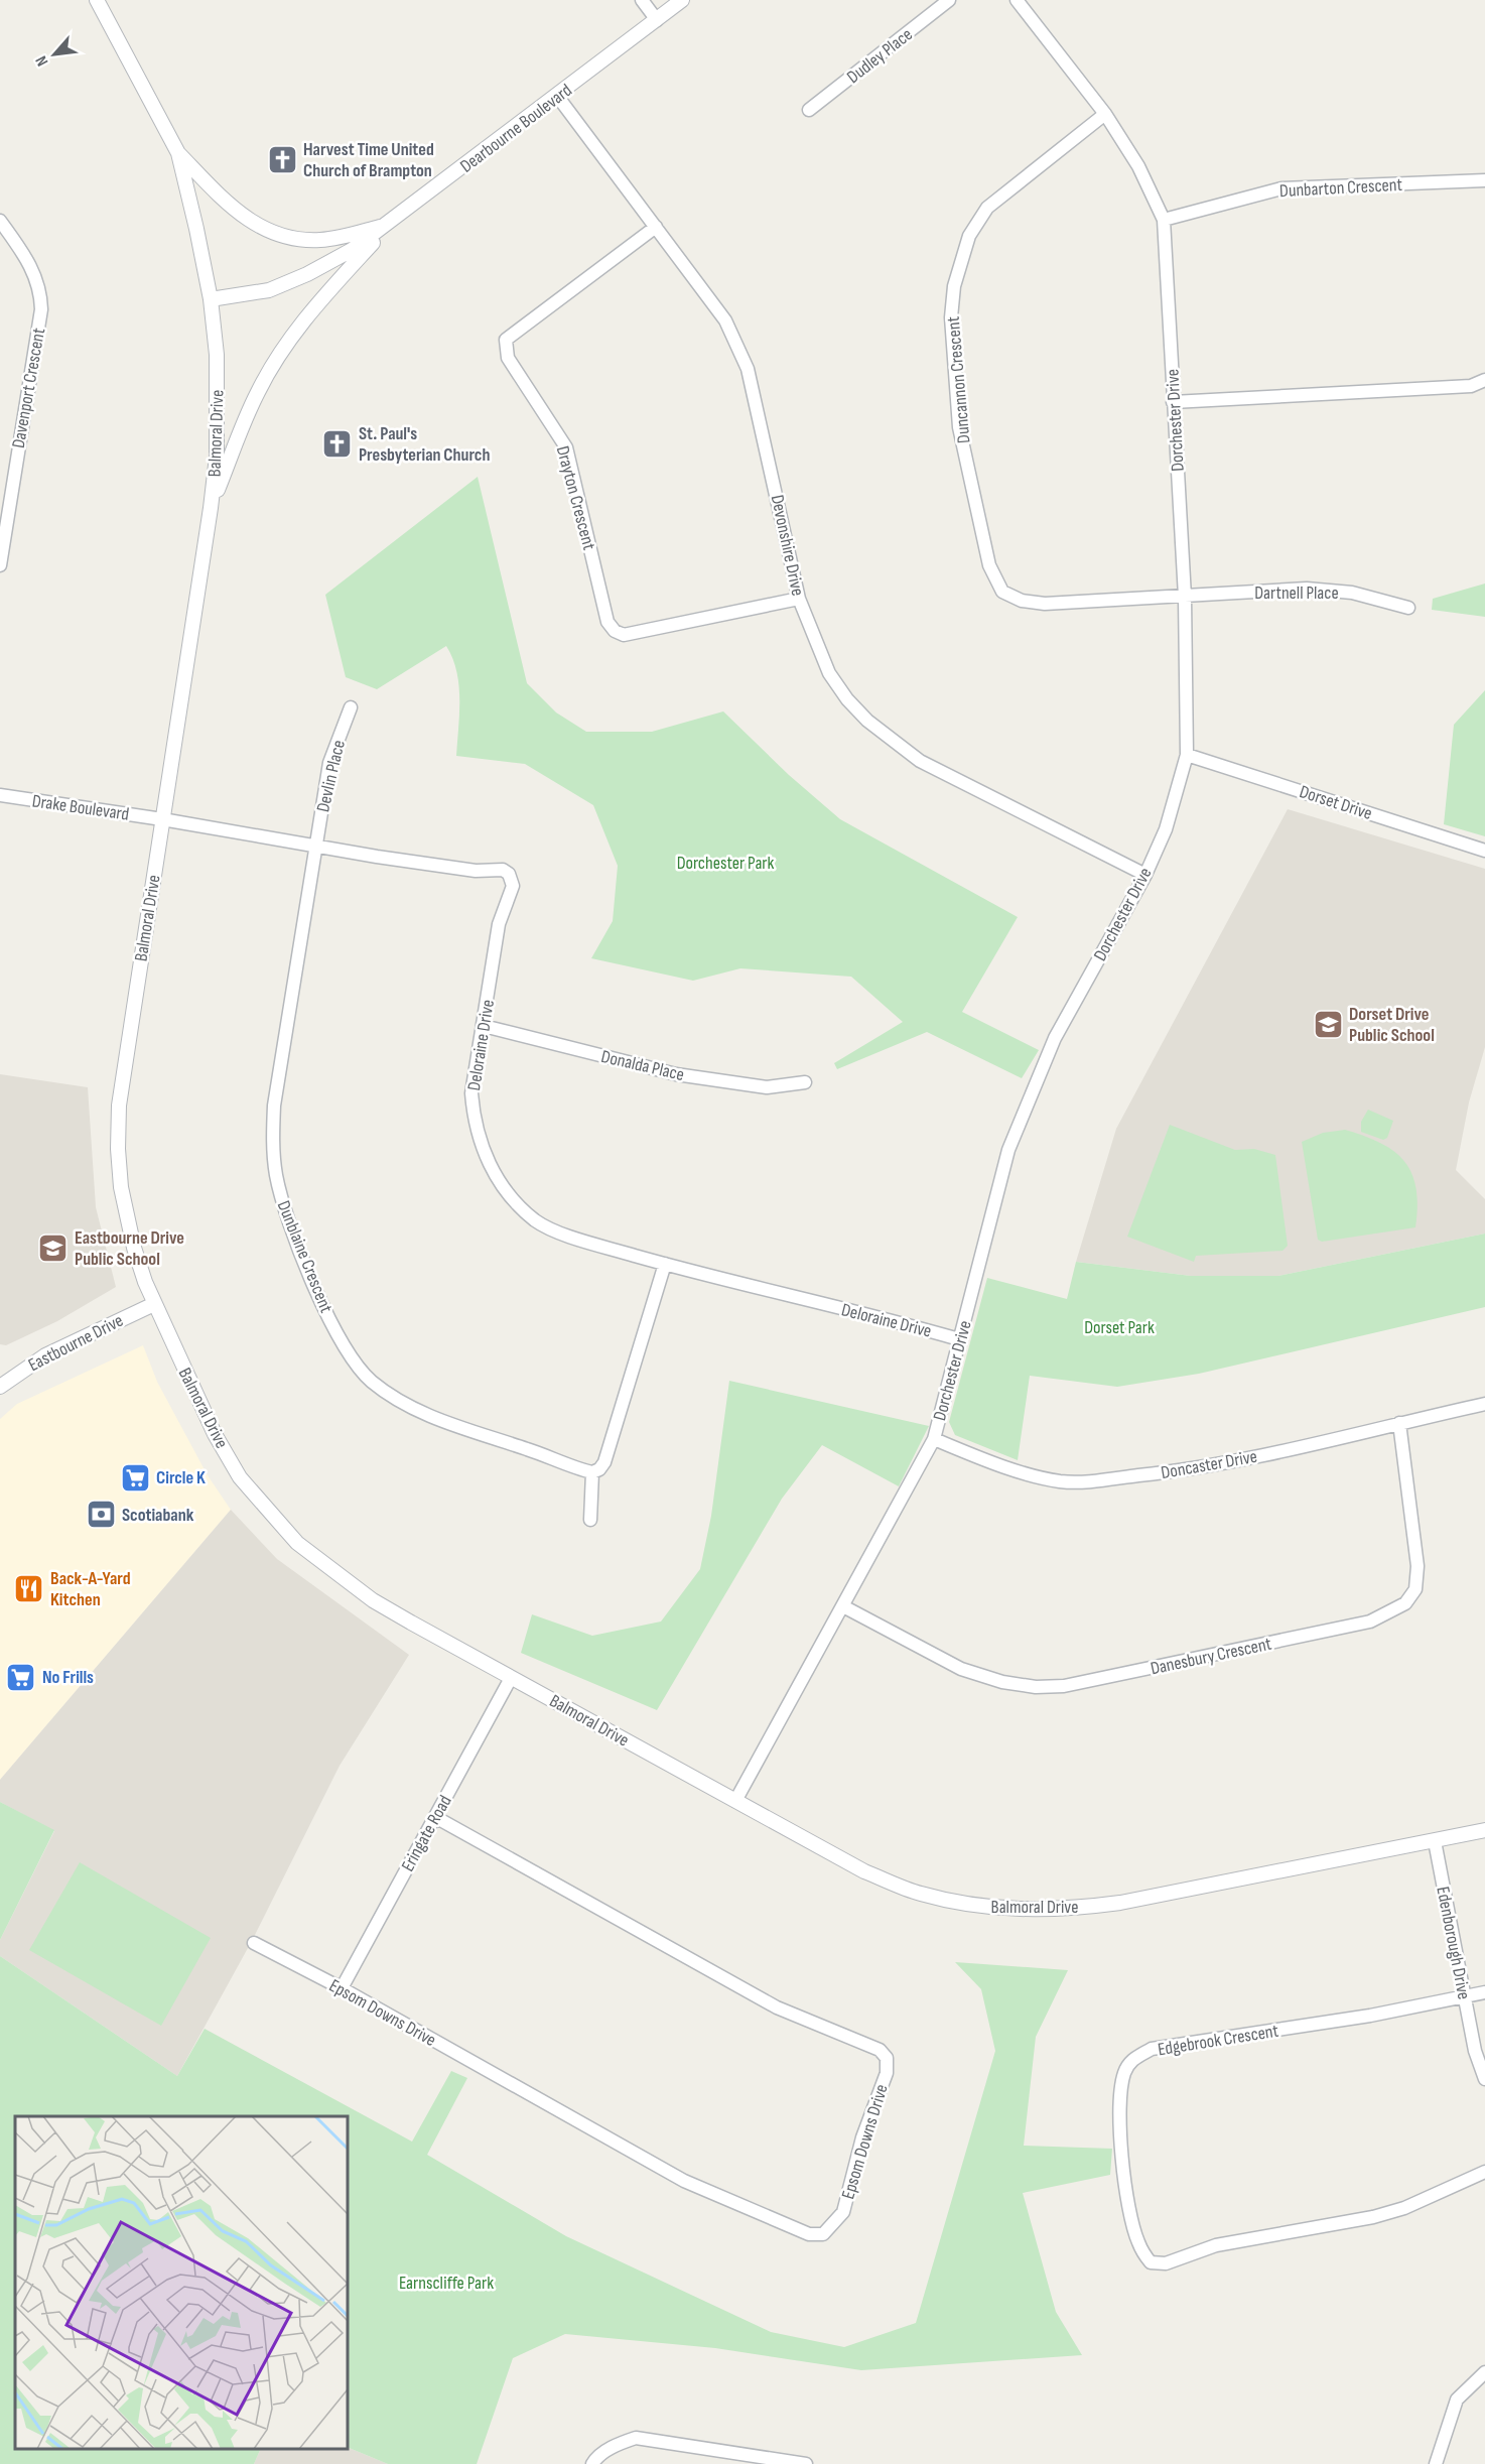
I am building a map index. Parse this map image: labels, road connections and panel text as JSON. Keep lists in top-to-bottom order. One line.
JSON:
{"streets":{"street":["Dudley Place","Dearbourne Boulevard","Dunbarton Crescent","Duncannon Crescent","Davenport Crescent","Dorchester Drive","Balmoral Drive","Drayton Crescent","Devonshire Drive","Dartnell Place","Devlin Place","Dorset Drive","Drake Boulevard","Deloraine Drive","Donalda Place","Dunblaine Crescent","Eastbourne Drive","Doncaster Drive","Danesbury Crescent","Eringate Road","Edenborough Drive","Epsom Downs Drive","Edgebrook Crescent"]},"crossings":[["Dearbourne Boulevard","Balmoral Drive"],["Dearbourne Boulevard","Devonshire Drive"],["Dunbarton Crescent","Dorchester Drive"],["Duncannon Crescent","Dorchester Drive"],["Duncannon Crescent","Dartnell Place"],["Dorchester Drive","Balmoral Drive"],["Dorchester Drive","Devonshire Drive"],["Dorchester Drive","Dartnell Place"],["Dorchester Drive","Dorset Drive"],["Dorchester Drive","Deloraine Drive"],["Dorchester Drive","Doncaster Drive"],["Dorchester Drive","Danesbury Crescent"],["Balmoral Drive","Drake Boulevard"],["Balmoral Drive","Deloraine Drive"],["Balmoral Drive","Eastbourne Drive"],["Balmoral Drive","Eringate Road"],["Balmoral Drive","Edenborough Drive"],["Drayton Crescent","Devonshire Drive"],["Devlin Place","Deloraine Drive"],["Devlin Place","Dunblaine Crescent"],["Drake Boulevard","Deloraine Drive"],["Deloraine Drive","Donalda Place"],["Deloraine Drive","Dunblaine Crescent"],["Doncaster Drive","Danesbury Crescent"],["Eringate Road","Epsom Downs Drive"],["Edenborough Drive","Edgebrook Crescent"]],"parks":["Dorchester Park","Dorset Park","Earnscliffe Park"],"places":{"church":["Harvest Time United Church of Brampton","St. Paul's Presbyterian Church"],"school or university":["Dorset Drive Public School","Eastbourne Drive Public School"],"supermarket":["Circle K","No Frills"],"bank":["Scotiabank"],"restaurant":["Back-A-Yard Kitchen"]},"north":"bottom left"}
